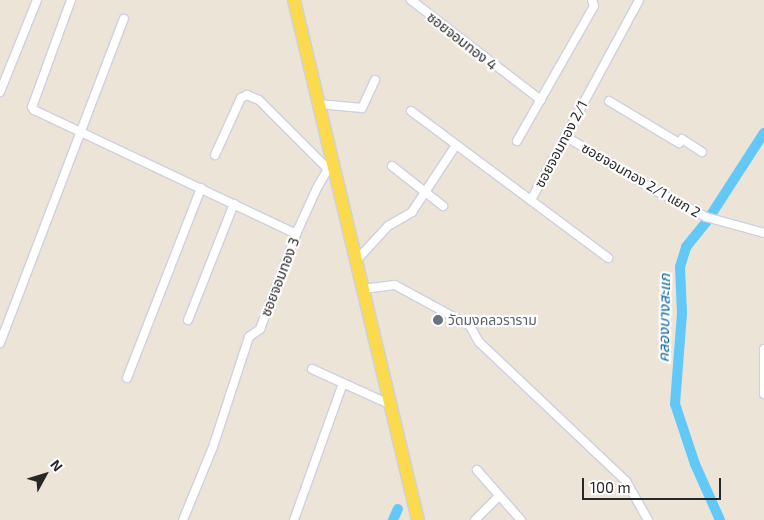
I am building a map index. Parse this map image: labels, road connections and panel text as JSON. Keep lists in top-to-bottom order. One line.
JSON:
{"streets":{"street":["ซอยจอมทอง 4","ซอยจอมทอง 2/1","ซอยจอมทอง 2/1 แยก 2","ซอยจอมทอง 3"]},"crossings":[["ซอยจอมทอง 2/1","ซอยจอมทอง 2/1 แยก 2"]],"water":["คลองบางสะแก"],"places":["วัดมงคลวราราม"],"scale_bar":"100 m","north":"top right"}
